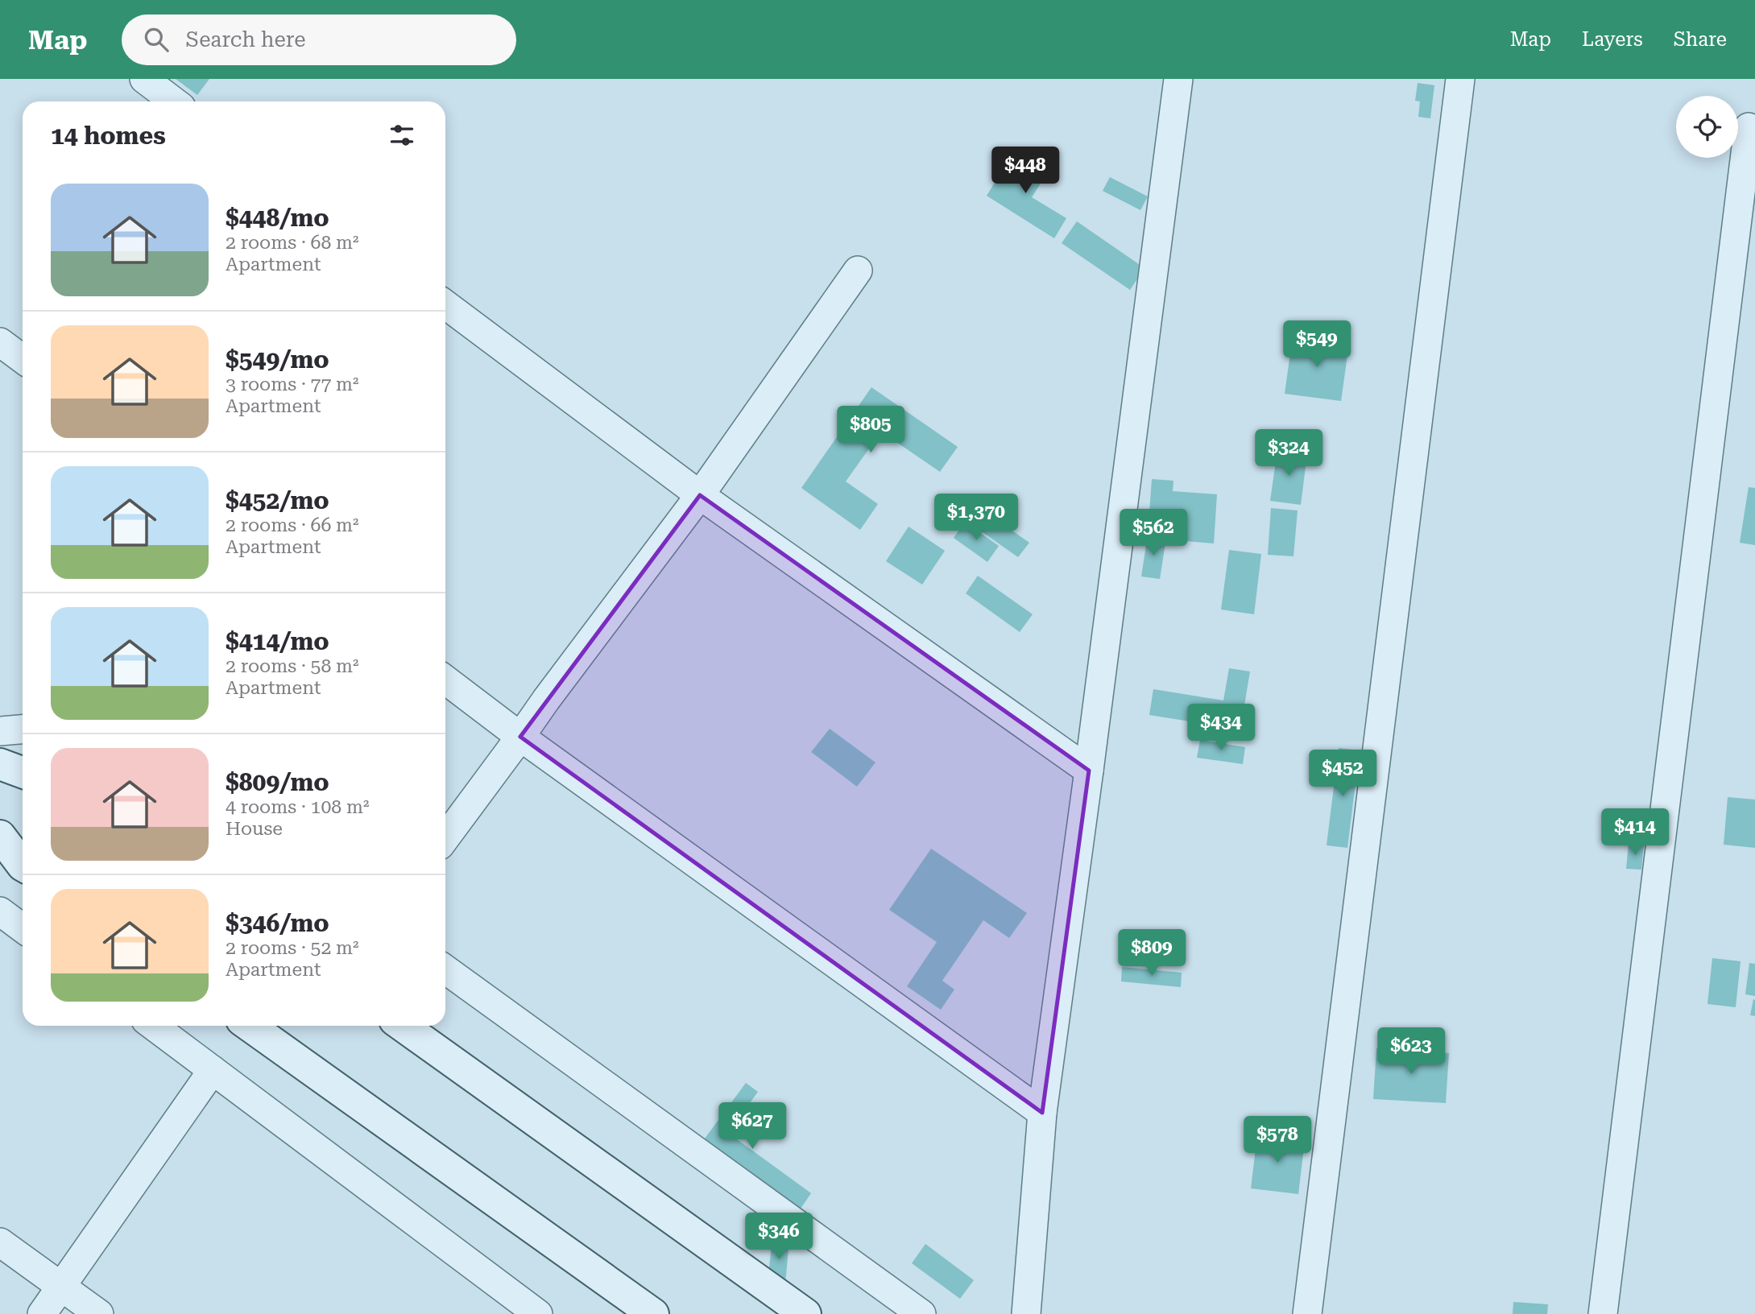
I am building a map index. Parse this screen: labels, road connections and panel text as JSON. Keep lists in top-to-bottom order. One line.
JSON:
{"page":{"header":"Map","search":"Search here","nav":["Map","Layers","Share"],"heading":"14 homes","price":["$448","$549","$805","$324","$1,370","$562","$434","$452","$414","$809","$623","$627","$578","$346"],"list":[{"name":"$448/mo","note":"2 rooms · 68 m² · Apartment"},{"name":"$549/mo","note":"3 rooms · 77 m² · Apartment"},{"name":"$452/mo","note":"2 rooms · 66 m² · Apartment"},{"name":"$414/mo","note":"2 rooms · 58 m² · Apartment"},{"name":"$809/mo","note":"4 rooms · 108 m² · House"},{"name":"$346/mo","note":"2 rooms · 52 m² · Apartment"}]}}
